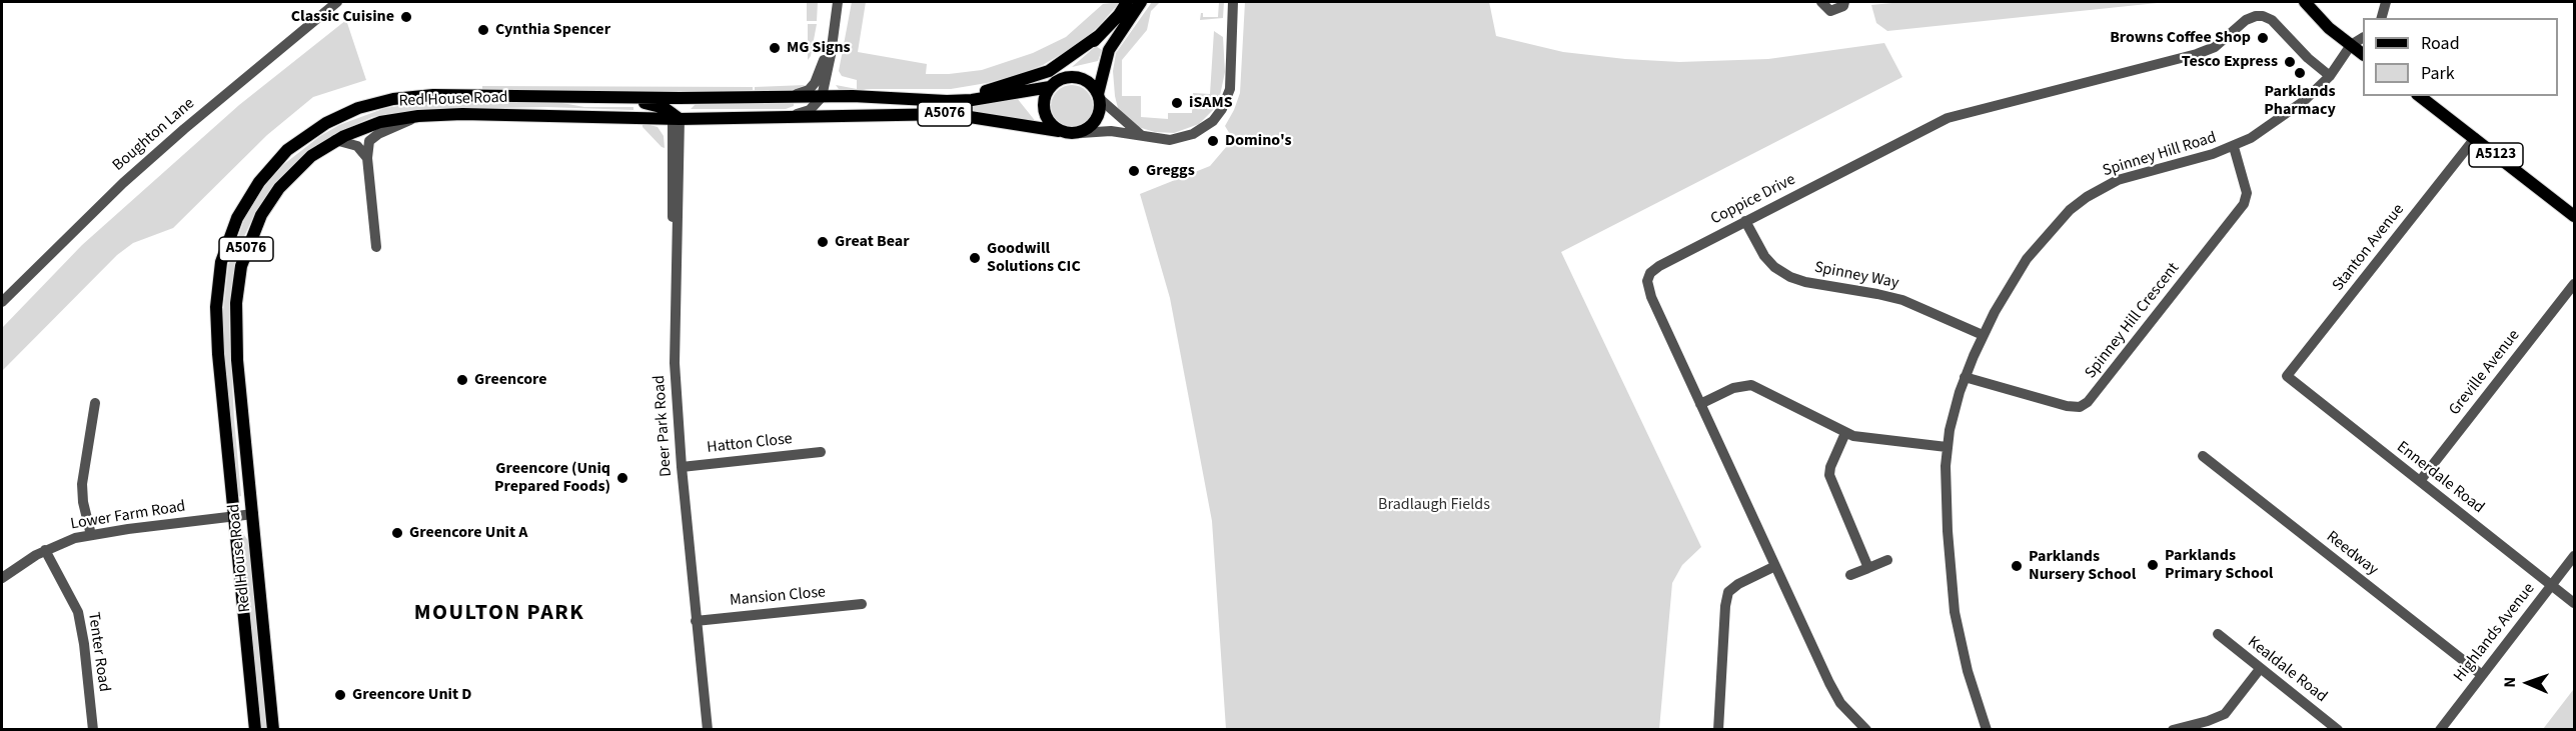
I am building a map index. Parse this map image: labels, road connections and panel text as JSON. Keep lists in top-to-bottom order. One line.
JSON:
{"streets":{"main road":["Red House Road","A5076","A5123"],"street":["Boughton Lane","Spinney Hill Road","Coppice Drive","Stanton Avenue","Spinney Way","Spinney Hill Crescent","Greville Avenue","Deer Park Road","Hatton Close","Ennerdale Road","Lower Farm Road","Reedway","Mansion Close","Highlands Avenue","Tenter Road","Kealdale Road"]},"crossings":[["Red House Road","Deer Park Road"],["Red House Road","Lower Farm Road"],["Spinney Hill Road","Coppice Drive"],["Spinney Hill Road","Spinney Way"],["Spinney Hill Road","Spinney Hill Crescent"],["A5123","Stanton Avenue"],["Coppice Drive","Spinney Way"],["Stanton Avenue","Ennerdale Road"],["Greville Avenue","Ennerdale Road"],["Deer Park Road","Hatton Close"],["Deer Park Road","Mansion Close"],["Ennerdale Road","Highlands Avenue"],["Lower Farm Road","Tenter Road"],["Reedway","Highlands Avenue"]],"districts":["MOULTON PARK"],"parks":["Bradlaugh Fields"],"places":["Classic Cuisine","Cynthia Spencer","Browns Coffee Shop","MG Signs","Tesco Express","Parklands Pharmacy","iSAMS","Domino's","Greggs","Great Bear","Goodwill Solutions CIC","Greencore","Greencore (Uniq Prepared Foods)","Greencore Unit A","Parklands Primary School","Parklands Nursery School","Greencore Unit D"],"legend":["Road","Park"],"north":"left"}
